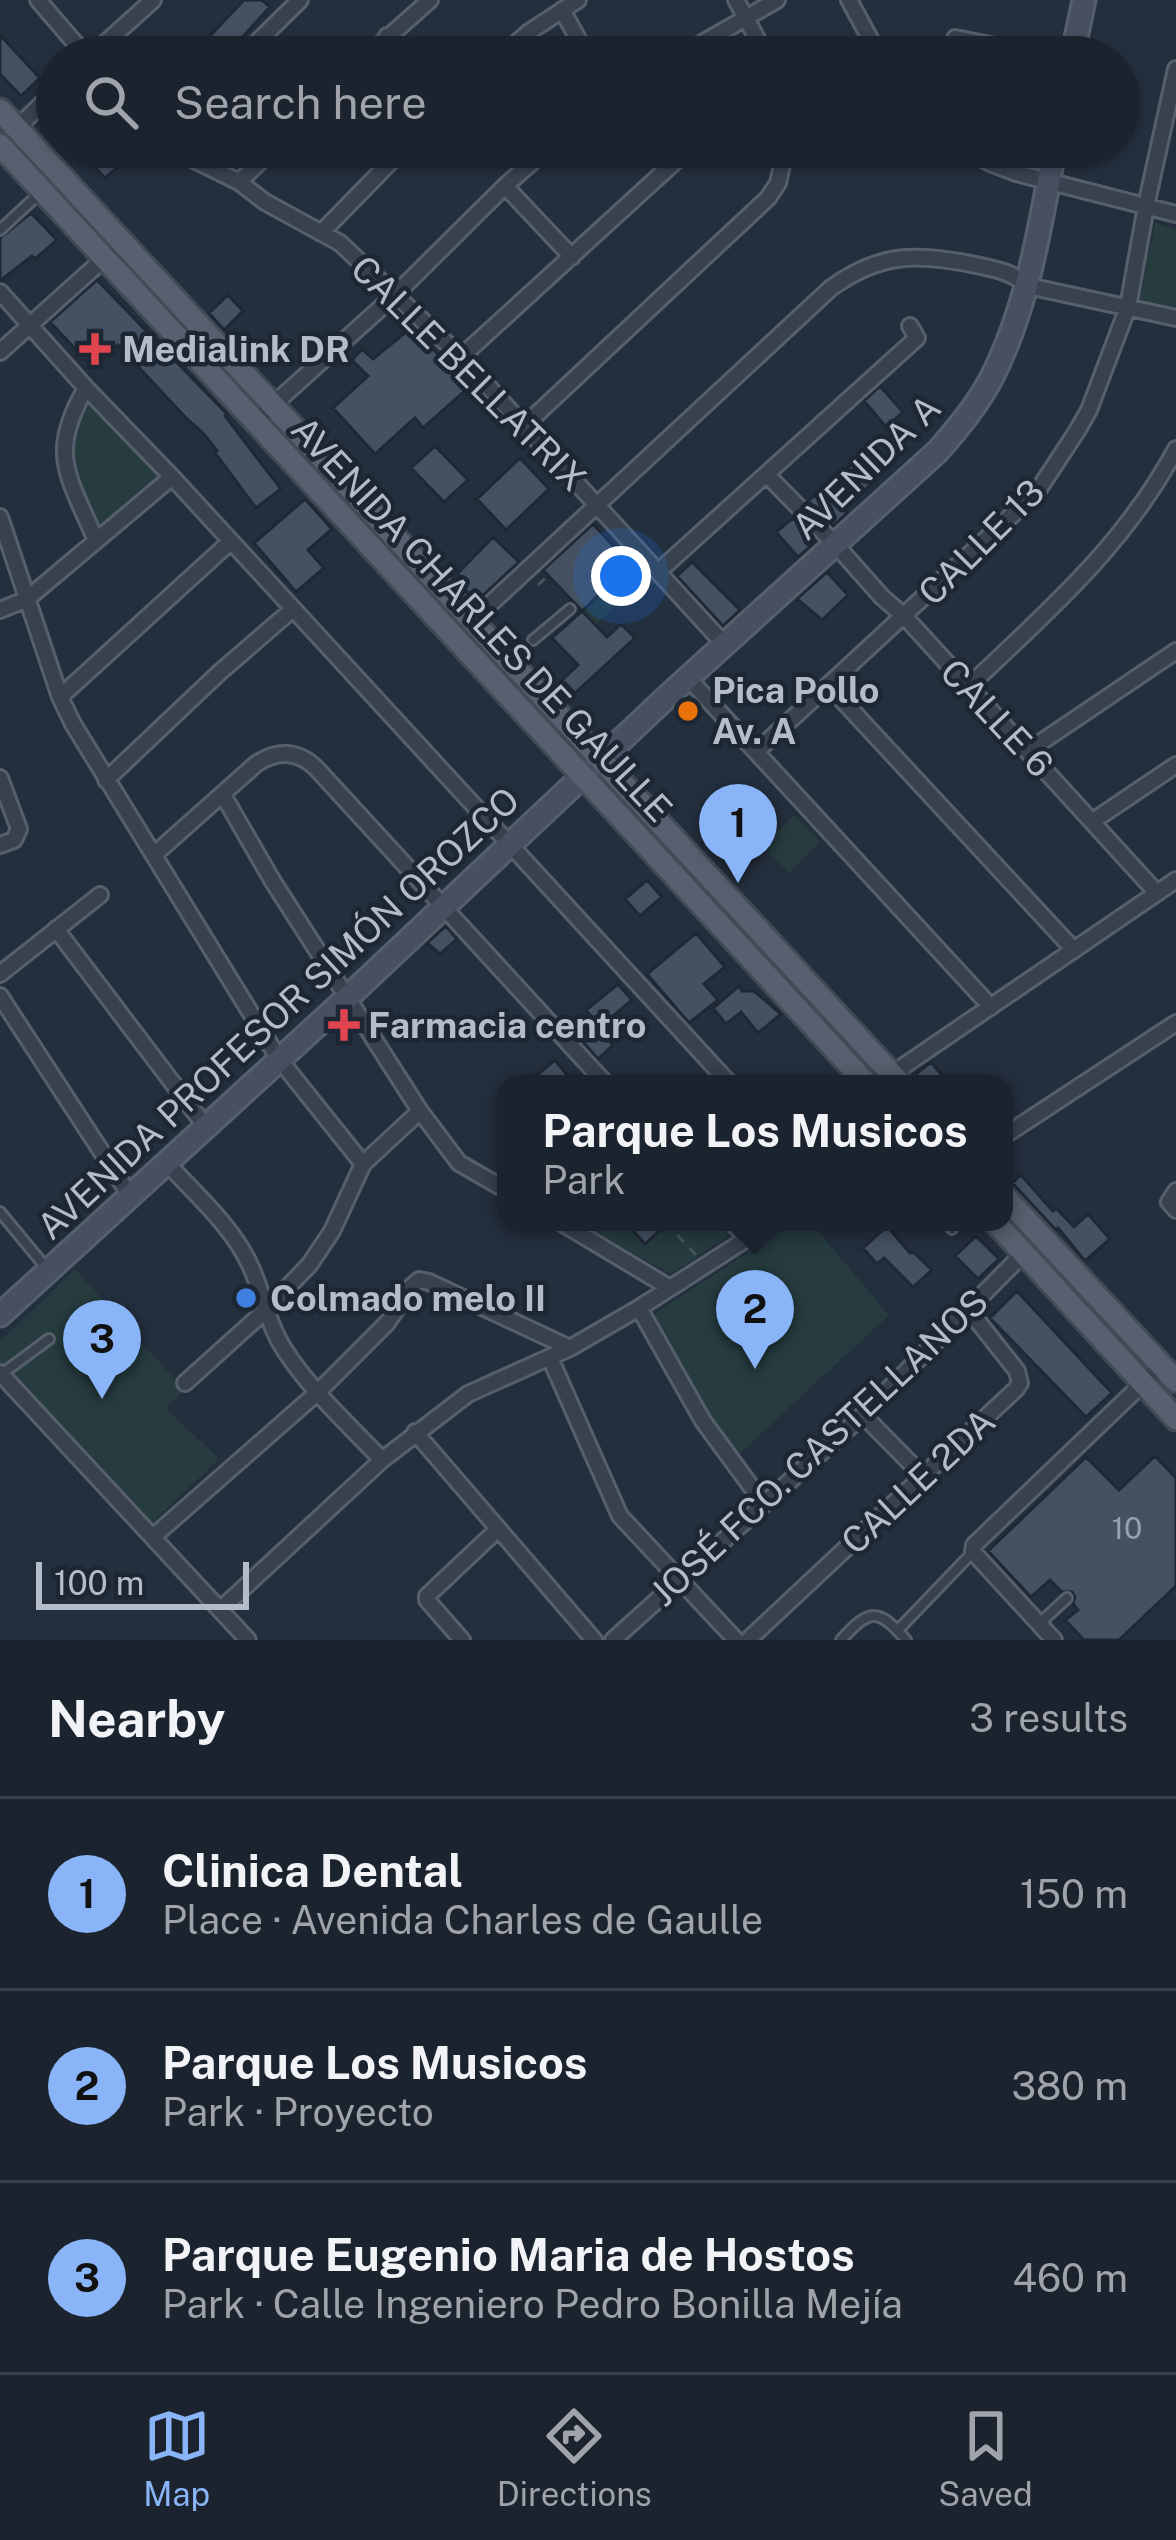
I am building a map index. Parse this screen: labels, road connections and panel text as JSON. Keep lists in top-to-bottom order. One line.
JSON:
{"streets":{"main road":["AVENIDA A","AVENIDA CHARLES DE GAULLE","AVENIDA PROFESOR SIMÓN OROZCO"],"street":["CALLE BELLATRIX","CALLE 13","CALLE 6","JOSÉ FCO. CASTELLANOS","CALLE 2DA"]},"crossings":[["CALLE BELLATRIX","AVENIDA A"],["AVENIDA A","AVENIDA CHARLES DE GAULLE"],["AVENIDA A","CALLE 6"],["AVENIDA A","AVENIDA PROFESOR SIMÓN OROZCO"],["CALLE 13","CALLE 6"],["AVENIDA CHARLES DE GAULLE","AVENIDA PROFESOR SIMÓN OROZCO"],["JOSÉ FCO. CASTELLANOS","CALLE 2DA"]],"places":{"health":["Medialink DR","Farmacia centro"],"other":["Pica Pollo Av. A","Colmado melo II"]},"house_numbers":["10"],"scale_bar":"100 m","page":{"search":"Search here","pins":["1","2","3"],"popup":["Parque Los Musicos","Park"],"scale":"100 m","heading":["Nearby","3 results"],"list":[{"mark":"1","name":"Clinica Dental","note":"Place · Avenida Charles de Gaulle","value":"150 m"},{"mark":"2","name":"Parque Los Musicos","note":"Park · Proyecto","value":"380 m"},{"mark":"3","name":"Parque Eugenio Maria de Hostos","note":"Park · Calle Ingeniero Pedro Bonilla Mejía","value":"460 m"}],"nav":["Map","Directions","Saved"]}}
